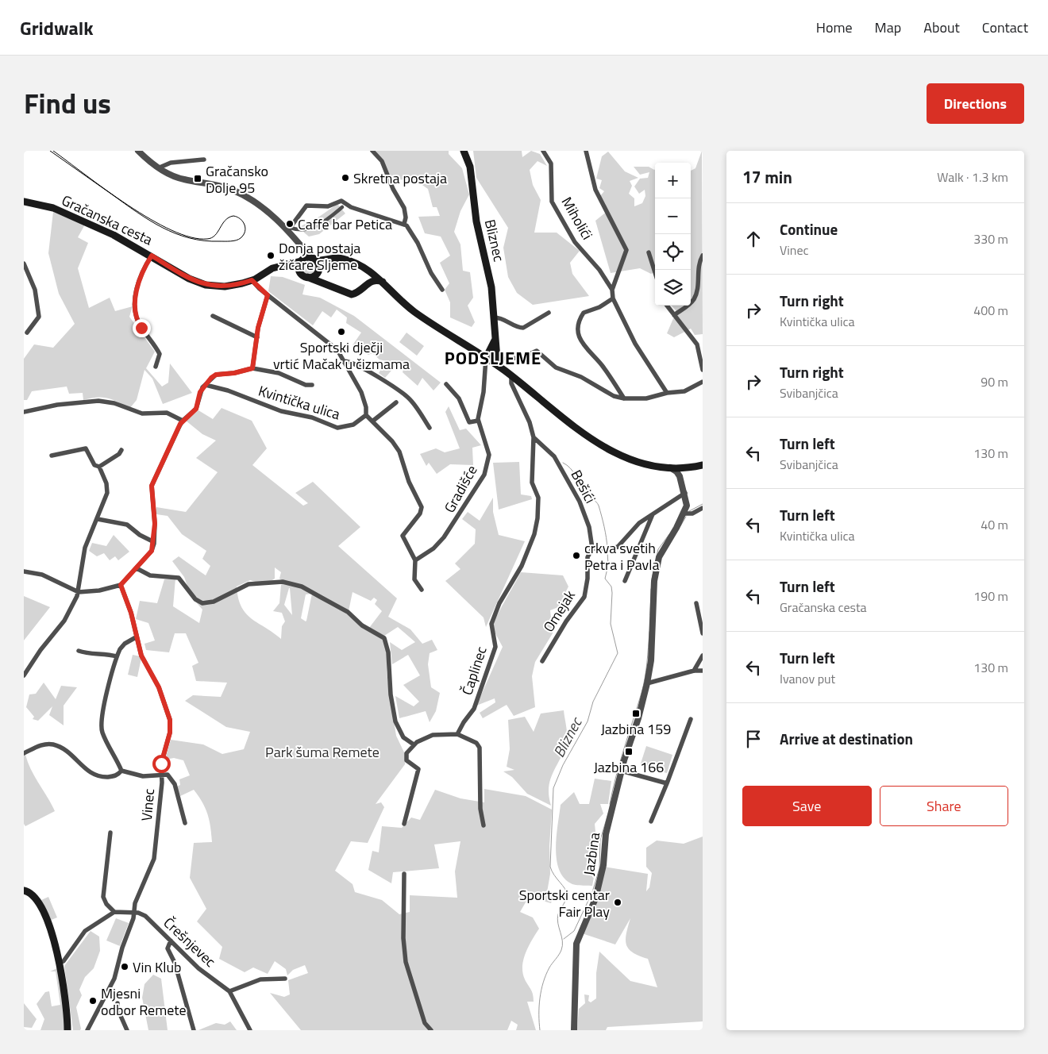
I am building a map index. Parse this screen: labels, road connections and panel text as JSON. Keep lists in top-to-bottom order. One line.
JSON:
{"streets":{"main road":["Gračanska cesta","Bliznec"],"street":["Miholići","Kvintička ulica","Bešići","Gradišće","Omejak","Čaplinec","Vinec","Jazbina","Črešnjevec"]},"crossings":[["Bešići","Omejak"],["Bešići","Čaplinec"],["Vinec","Črešnjevec"]],"districts":["PODSLJEME"],"water":["Bliznec"],"parks":["Park šuma Remete"],"places":{"other":["Skretna postaja","Caffe bar Petica","Donja postaja žičare Sljeme","Sportski dječji vrtić Mačak u čizmama","crkva svetih Petra i Pavla","Sportski centar Fair Play","Vin Klub","Mjesni odbor Remete"],"transit":["Gračansko Dolje 95","Jazbina 159","Jazbina 166"]},"page":{"header":"Gridwalk","nav":["Home","Map","About","Contact"],"title":"Find us","buttons":["Directions",["Save","Share"]],"heading":["17 min","Walk · 1.3 km"],"map_buttons":["+","−"],"list":[["Continue","Vinec","330 m"],["Turn right","Kvintička ulica","400 m"],["Turn right","Svibanjčica","90 m"],["Turn left","Svibanjčica","130 m"],["Turn left","Kvintička ulica","40 m"],["Turn left","Gračanska cesta","190 m"],["Turn left","Ivanov put","130 m"],"Arrive at destination"]}}
